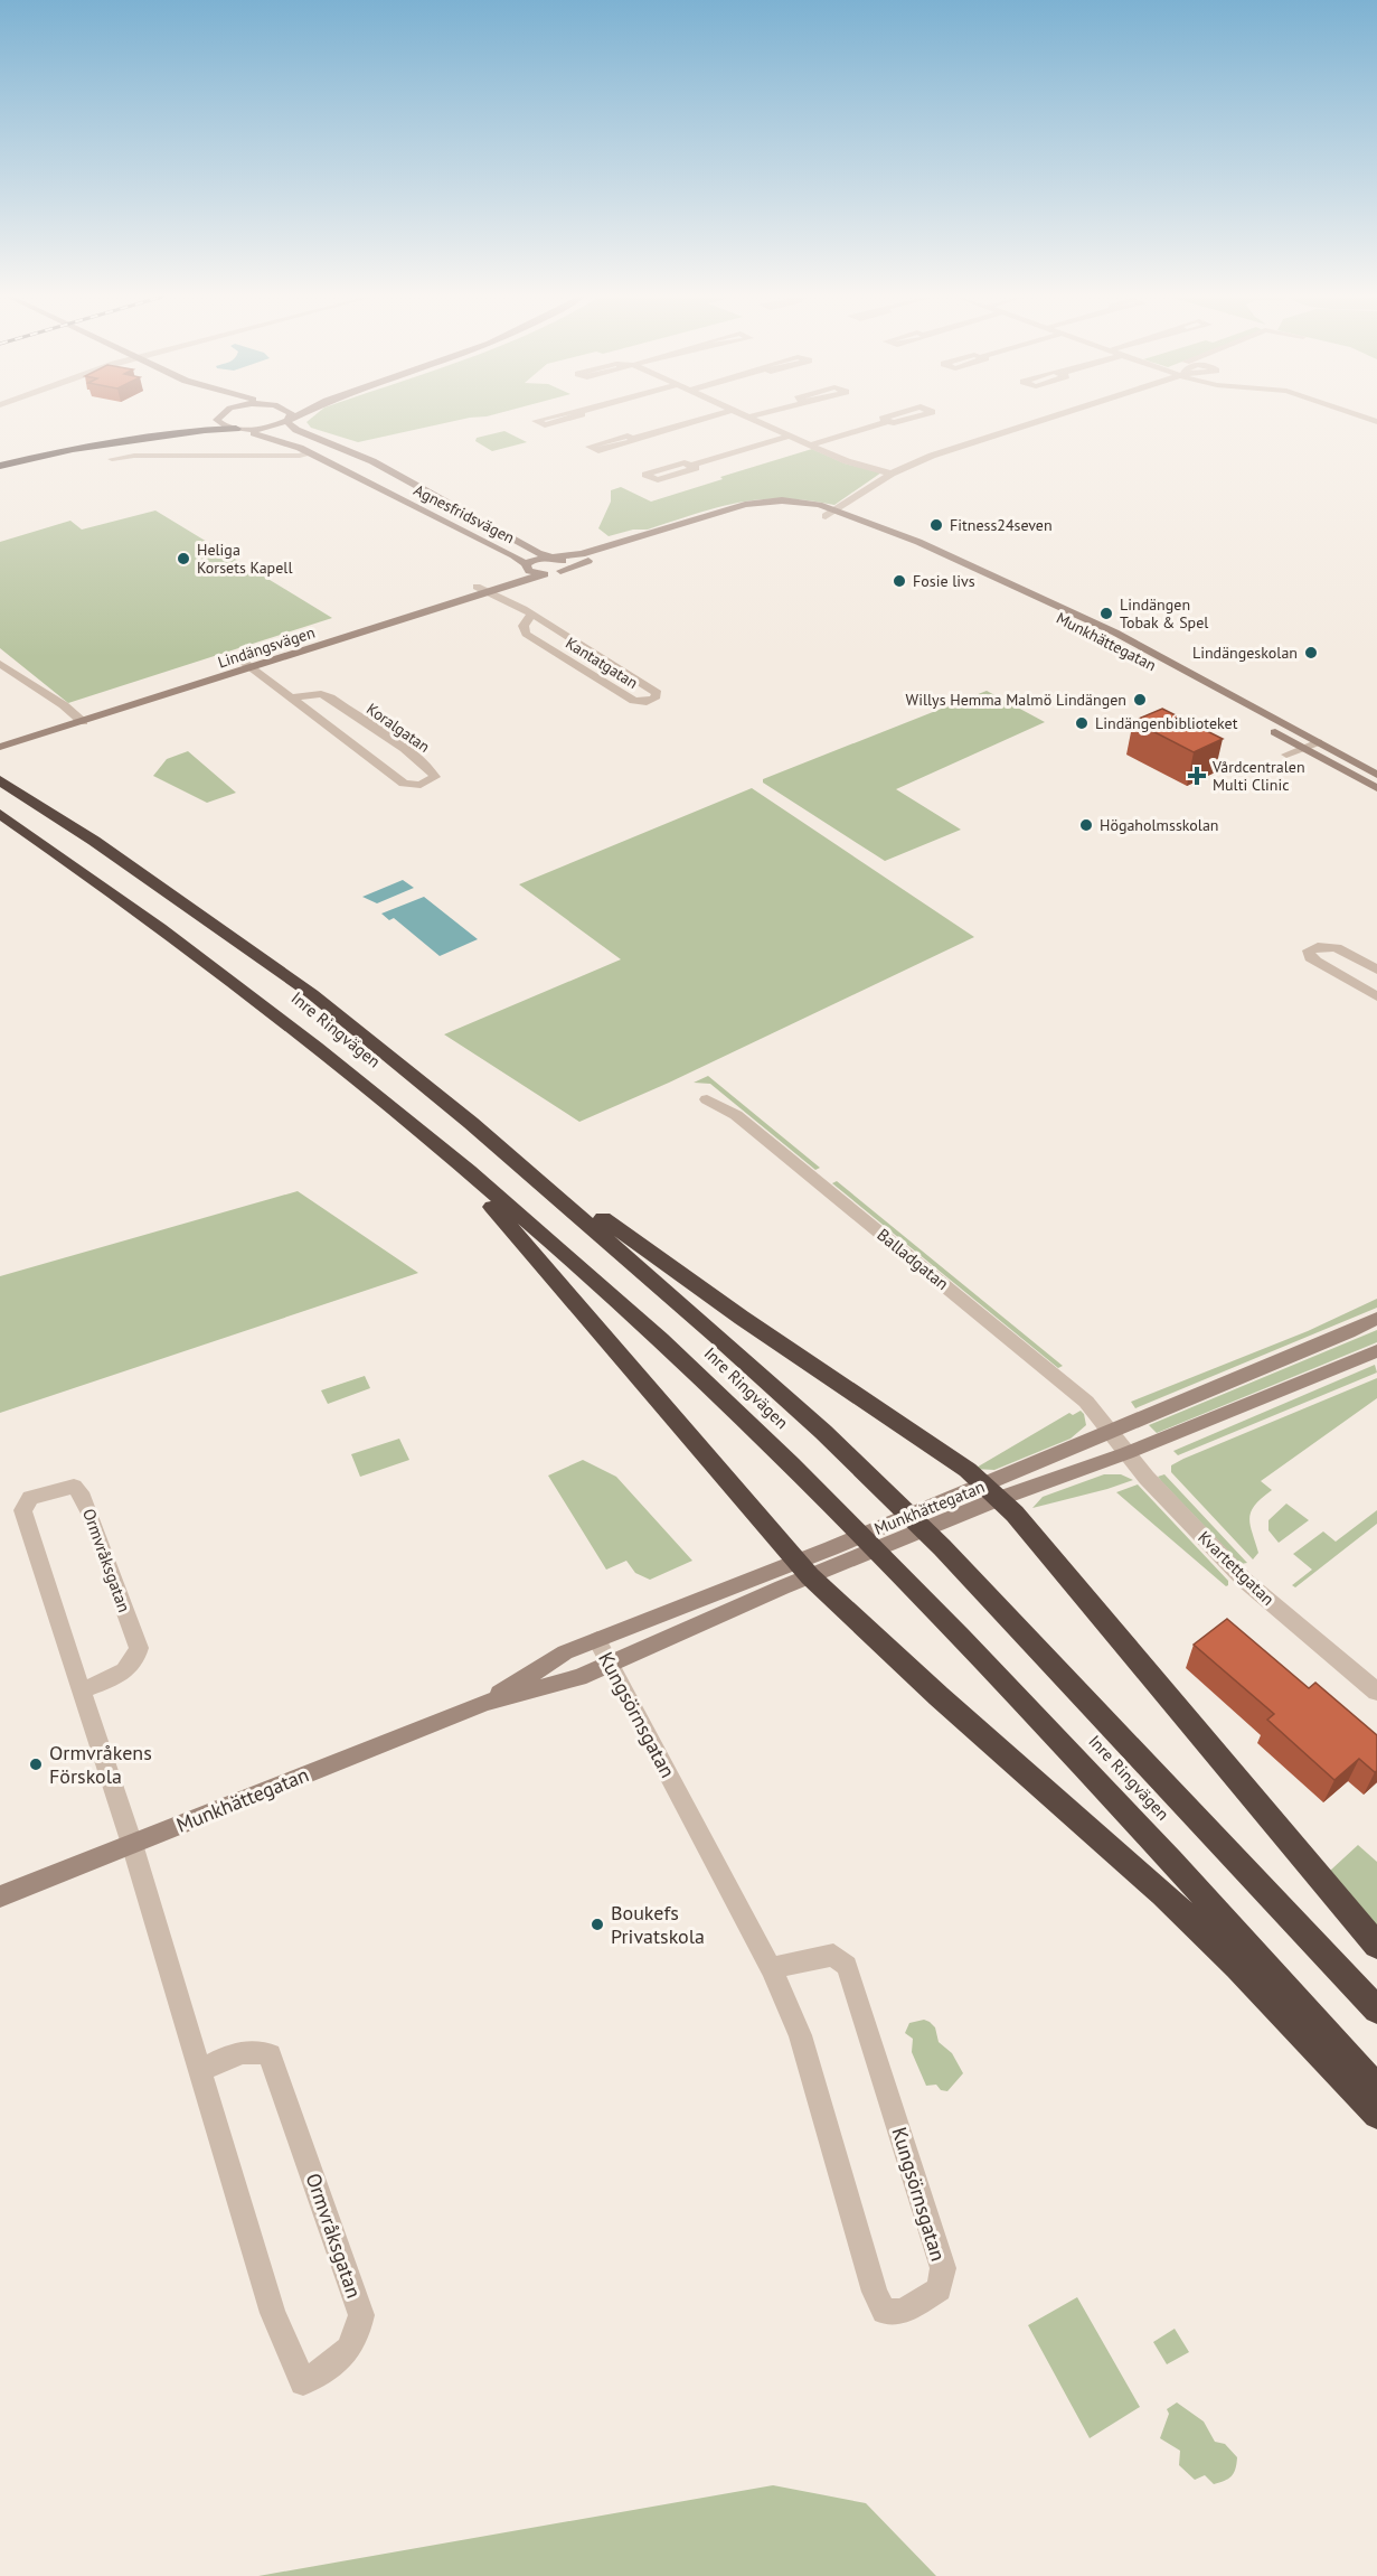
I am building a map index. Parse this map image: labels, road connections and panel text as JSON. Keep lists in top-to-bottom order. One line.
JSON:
{"streets":{"highway":["Inre Ringvägen"],"street":["Agnesfridsvägen","Munkhättegatan","Lindängsvägen","Kantatgatan","Koralgatan","Balladgatan","Ormvråksgatan","Kvartettgatan","Kungsörnsgatan"]},"crossings":[["Agnesfridsvägen","Lindängsvägen"],["Munkhättegatan","Lindängsvägen"],["Munkhättegatan","Balladgatan"],["Munkhättegatan","Ormvråksgatan"],["Munkhättegatan","Kvartettgatan"],["Munkhättegatan","Kungsörnsgatan"],["Lindängsvägen","Kantatgatan"],["Lindängsvägen","Koralgatan"],["Balladgatan","Kvartettgatan"]],"places":{"other":["Fitness24seven","Heliga Korsets Kapell","Fosie livs","Lindängen Tobak & Spel","Lindängeskolan","Willys Hemma Malmö Lindängen","Lindängenbiblioteket","Högaholmsskolan","Ormvråkens Förskola","Boukefs Privatskola"],"health":["Vårdcentralen Multi Clinic"]}}
